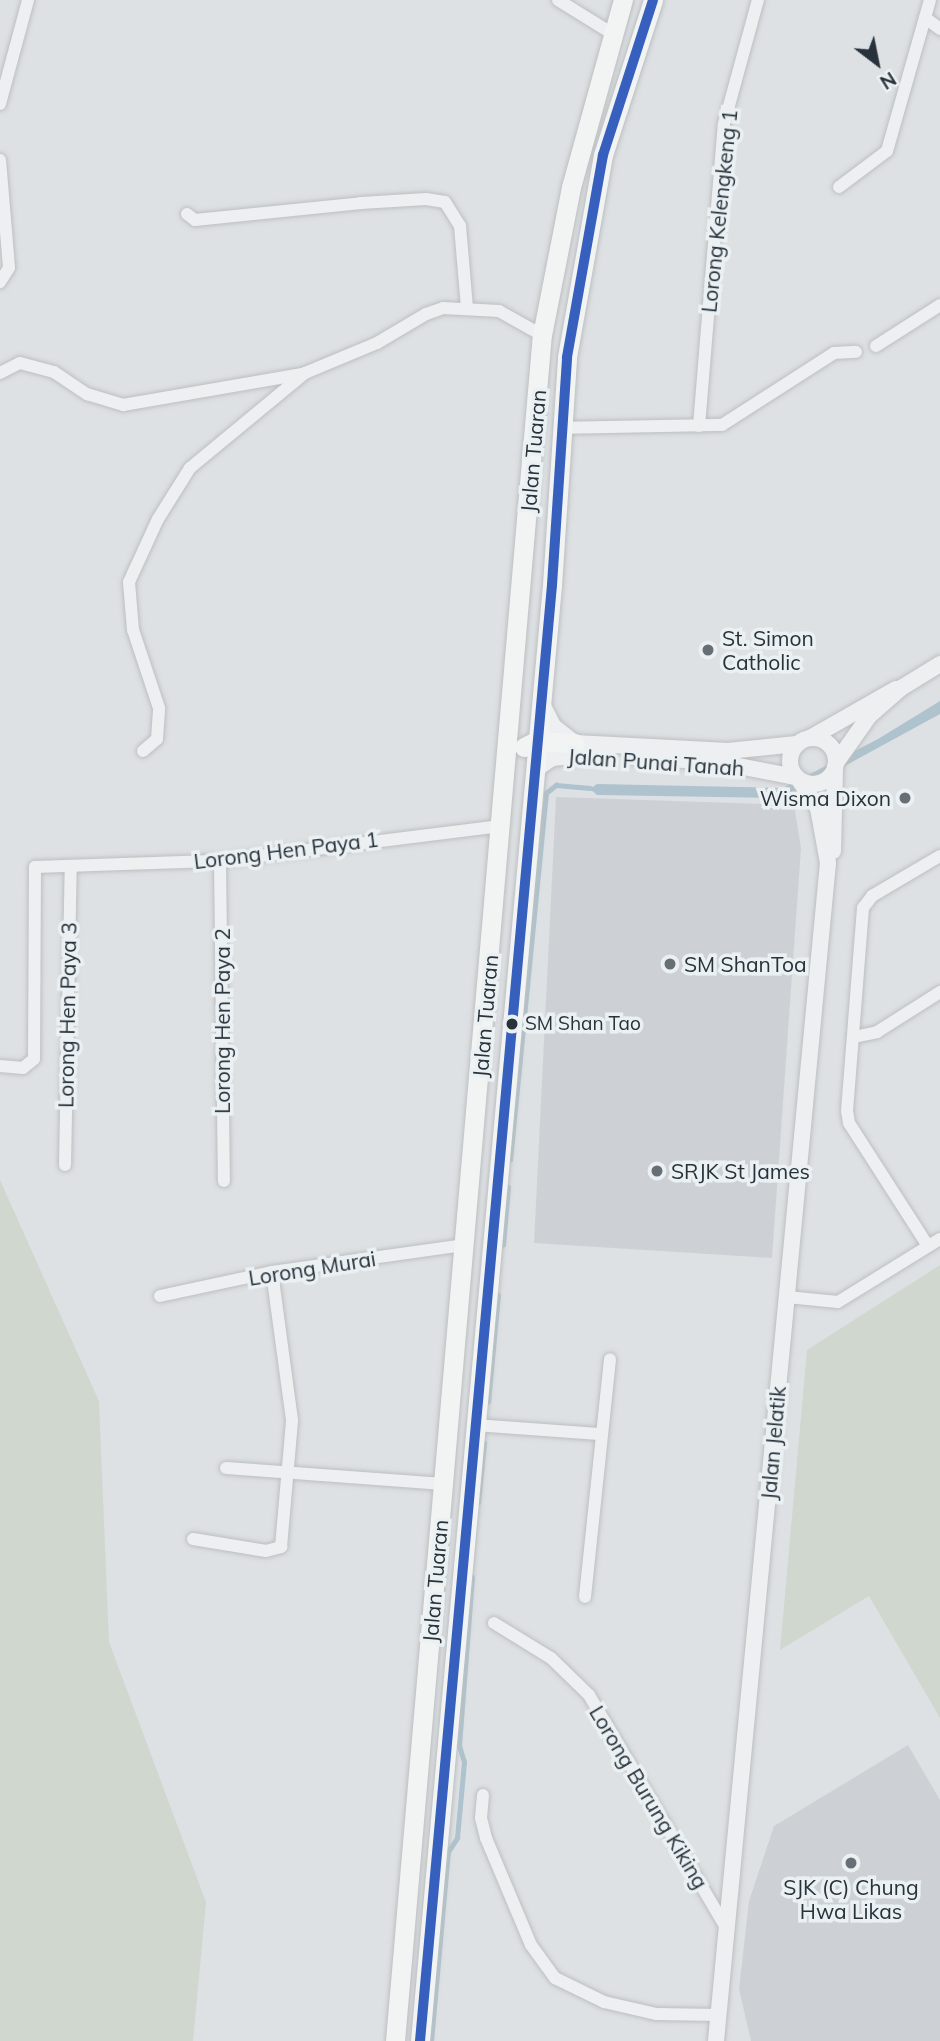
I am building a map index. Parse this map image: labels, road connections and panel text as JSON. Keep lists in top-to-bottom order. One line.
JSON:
{"streets":{"main road":["Jalan Tuaran"],"street":["Lorong Kelengkeng 1","Jalan Punai Tanah","Lorong Hen Paya 1","Lorong Hen Paya 3","Lorong Hen Paya 2","Lorong Murai","Jalan Jelatik","Lorong Burung Kiking"]},"crossings":[["Jalan Tuaran","Jalan Punai Tanah"],["Jalan Tuaran","Lorong Hen Paya 1"],["Jalan Tuaran","Lorong Murai"],["Jalan Punai Tanah","Jalan Jelatik"],["Lorong Hen Paya 1","Lorong Hen Paya 3"],["Lorong Hen Paya 1","Lorong Hen Paya 2"],["Jalan Jelatik","Lorong Burung Kiking"]],"places":["St. Simon Catholic","Wisma Dixon","SM ShanToa","SM Shan Tao","SRJK St James","SJK (C) Chung Hwa Likas"],"north":"bottom right"}
